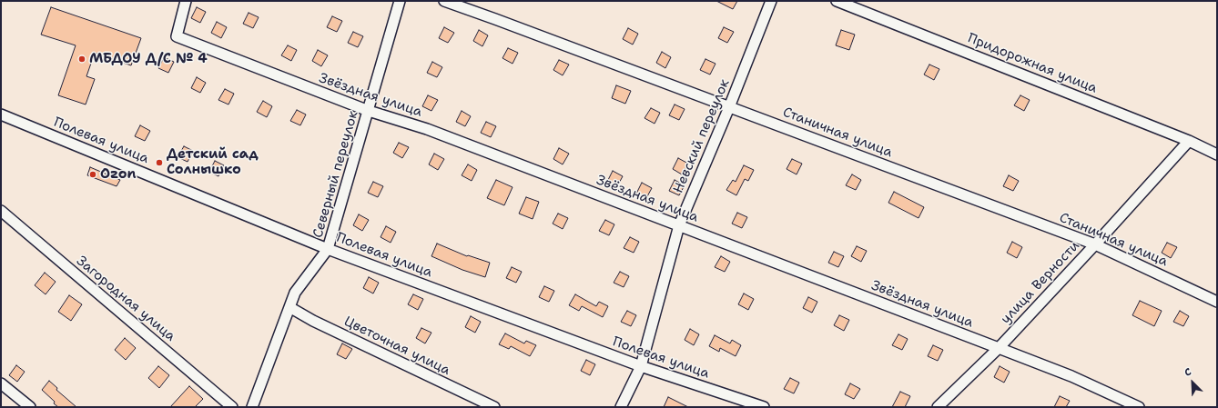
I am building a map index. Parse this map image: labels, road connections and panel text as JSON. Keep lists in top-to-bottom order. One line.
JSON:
{"streets":{"street":["Придорожная улица","Звёздная улица","Станичная улица","Невский переулок","Полевая улица","Северный переулок","улица Верности","Загородная улица","Цветочная улица"]},"crossings":[["Придорожная улица","улица Верности"],["Звёздная улица","Невский переулок"],["Звёздная улица","Северный переулок"],["Звёздная улица","улица Верности"],["Станичная улица","Невский переулок"],["Станичная улица","улица Верности"],["Невский переулок","Полевая улица"],["Полевая улица","Северный переулок"],["Северный переулок","Цветочная улица"]],"places":["МБДОУ Д/С № 4","Детский сад Солнышко","Ozon"],"north":"top left"}
